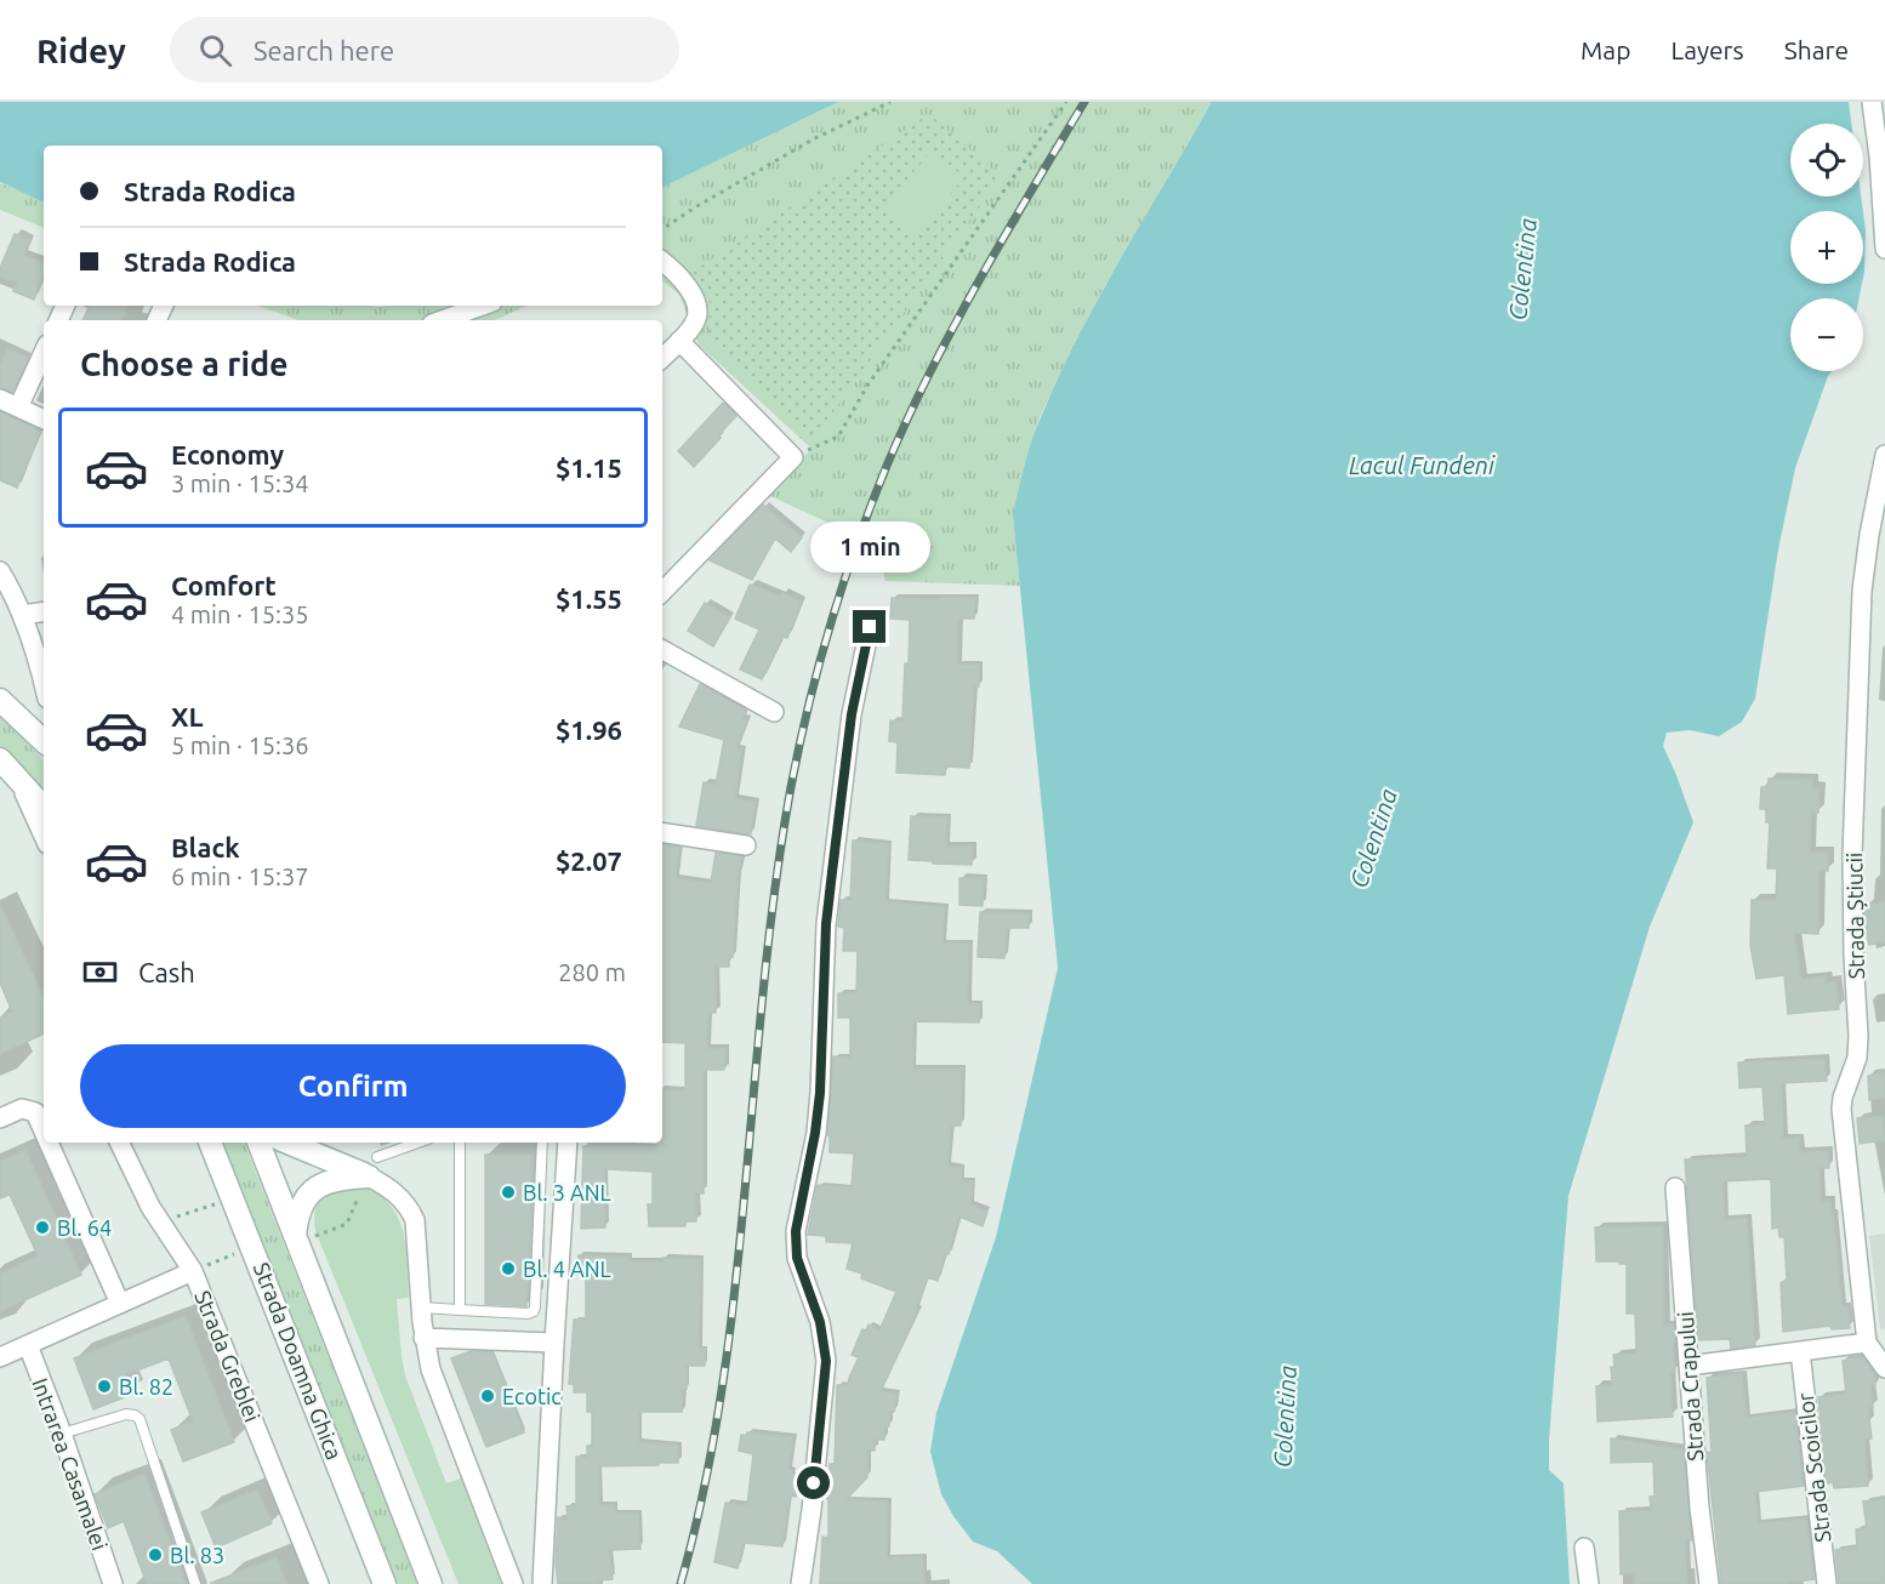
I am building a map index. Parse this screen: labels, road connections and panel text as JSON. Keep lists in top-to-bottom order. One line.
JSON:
{"streets":{"main road":["Strada Doamna Ghica"],"street":["Strada Știucii","Strada Greblei","Strada Crapului","Intrarea Casamalei","Strada Scoicilor"]},"water":["Colentina","Lacul Fundeni"],"places":["Bl. 3 ANL","Bl. 64","Bl. 4 ANL","Bl. 82","Ecotic","Bl. 83"],"page":{"header":"Ridey","search":"Search here","nav":["Map","Layers","Share"],"map_buttons":["+","−"],"banner":["Strada Rodica","Strada Rodica"],"heading":"Choose a ride","list":[{"name":"Economy","note":"3 min · 15:34","value":"$1.15"},{"name":"Comfort","note":"4 min · 15:35","value":"$1.55"},{"name":"XL","note":"5 min · 15:36","value":"$1.96"},{"name":"Black","note":"6 min · 15:37","value":"$2.07"}],"bubble":"1 min","pay":["Cash","280 m"],"buttons":"Confirm"}}
